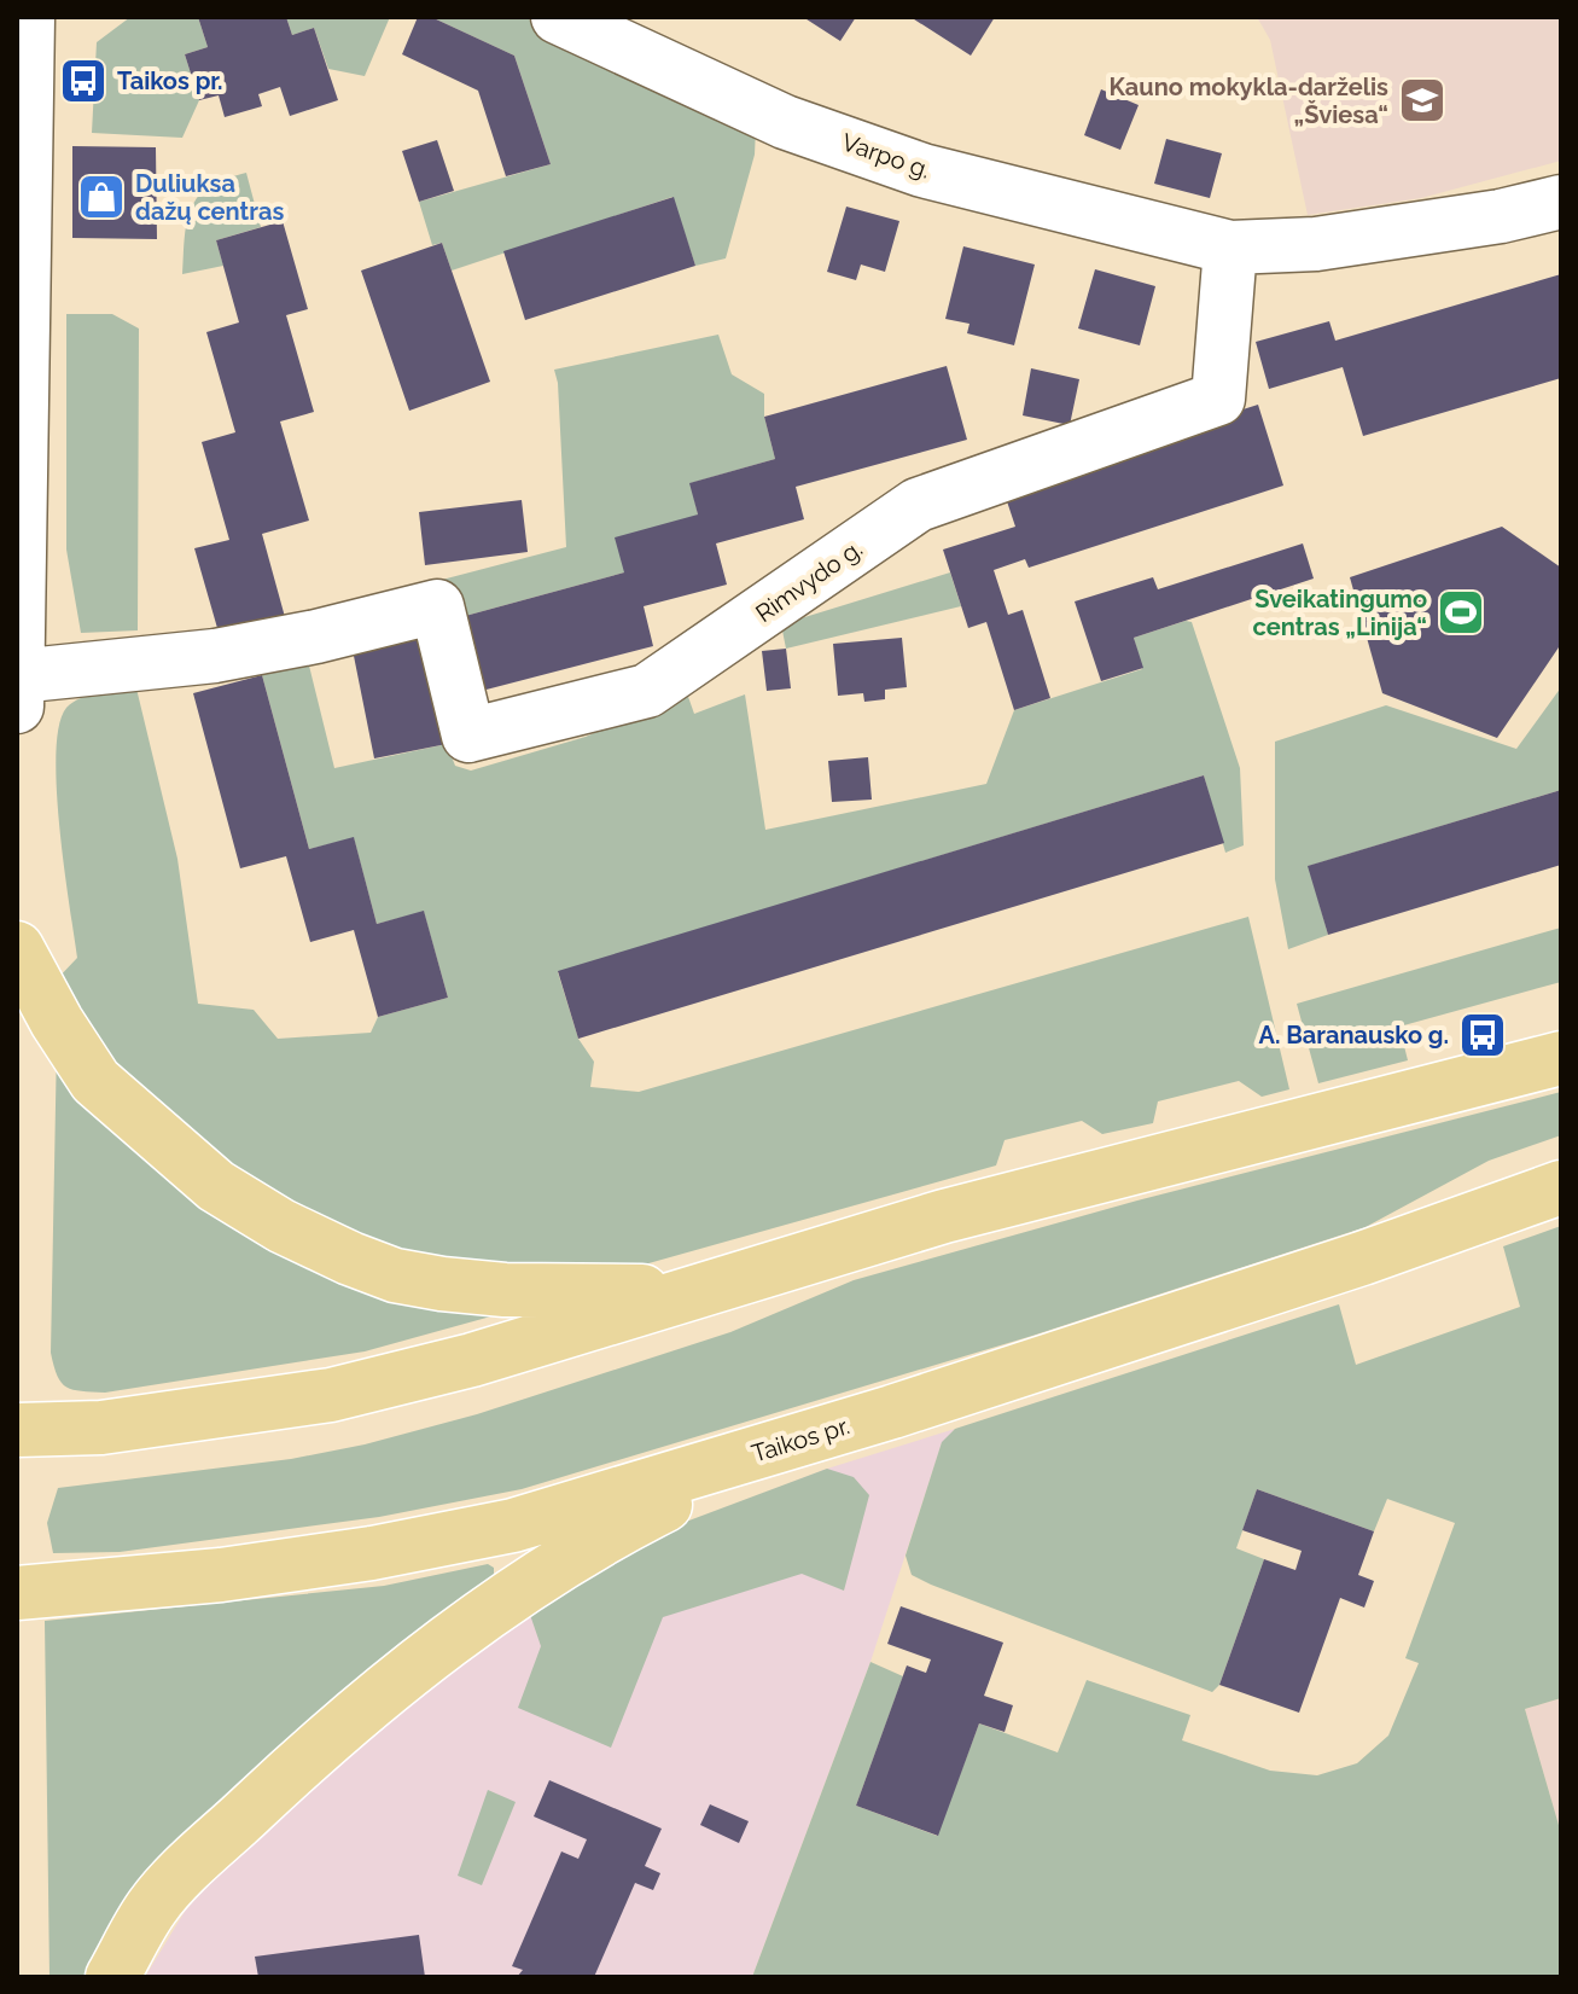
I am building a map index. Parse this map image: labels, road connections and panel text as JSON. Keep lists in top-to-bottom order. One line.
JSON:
{"streets":{"main road":["Taikos pr."],"street":["Varpo g.","Rimvydo g."]},"crossings":[["Varpo g.","Rimvydo g."]],"places":{"bus stop":["Taikos pr.","A. Baranausko g."],"school or university":["Kauno mokykla-darželis „Šviesa“"],"shop":["Duliuksa dažų centras"],"sports":["Sveikatingumo centras „Linija“"]}}
